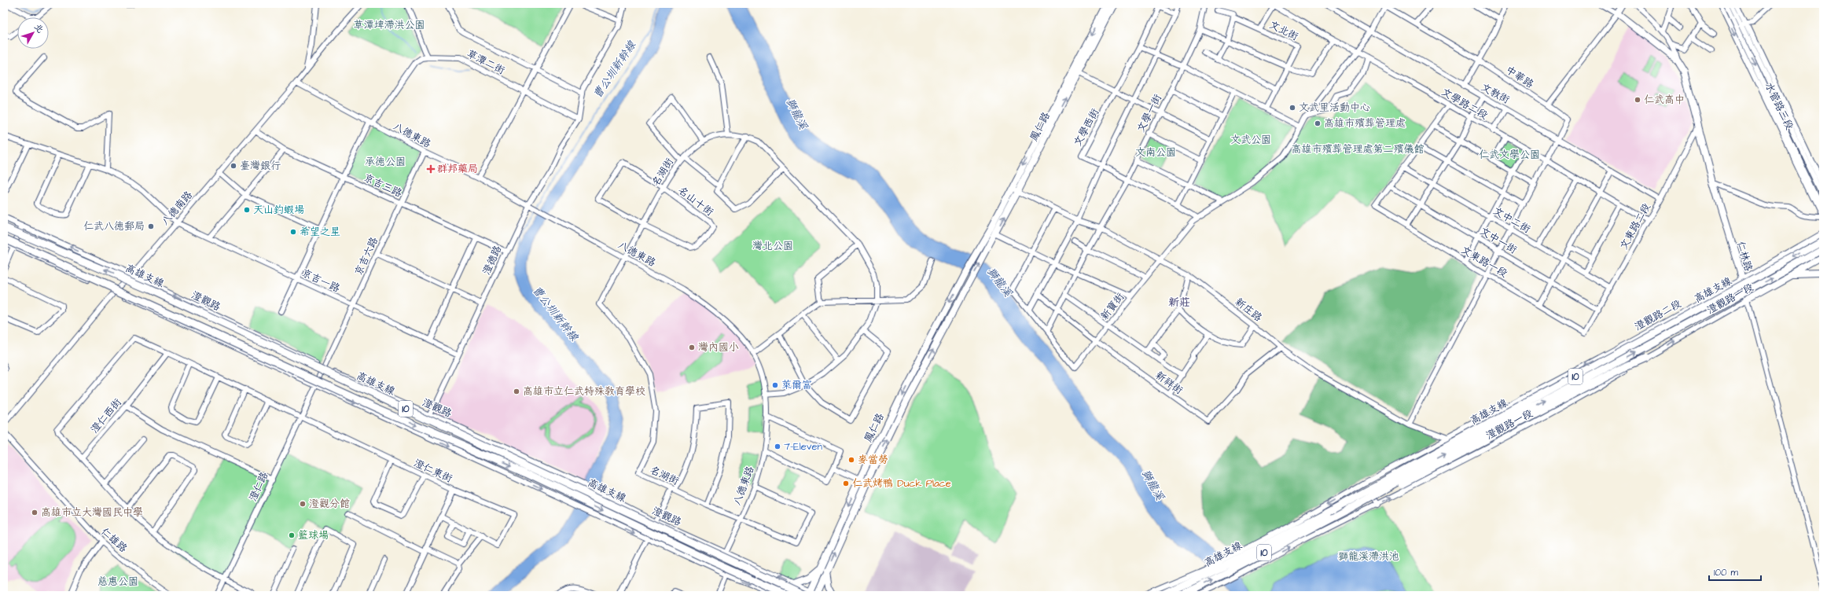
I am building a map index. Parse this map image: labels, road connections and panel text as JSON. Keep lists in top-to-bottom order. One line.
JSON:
{"streets":{"highway":["高雄支線","10"],"main road":["鳳仁路","仁林路","澄觀路一段","澄觀路二段"],"street":["文北街","草潭二街","中華路","文教街","文學路二段","水管路三段","文學一街","文學西街","八德東路","名湖街","京吉三路","名山十街","八德南路","文中二街","文東路二段","文中一街","京吉六路","澄德路","文東路一段","京吉一路","澄觀路","新寶街","新庄路","新祥街","澄仁西街","澄仁東街","澄仁路","仁雄路"]},"crossings":[["草潭二街","澄德路"],["中華路","文教街"],["中華路","新寶街"],["文教街","文東路二段"],["文教街","新寶街"],["文學路二段","文東路二段"],["文學路二段","新寶街"],["文學一街","文學西街"],["文學一街","新寶街"],["文學一街","新庄路"],["文學一街","新祥街"],["鳳仁路","高雄支線"],["鳳仁路","澄觀路"],["鳳仁路","新庄路"],["文學西街","新寶街"],["八德東路","名湖街"],["八德東路","八德南路"],["八德東路","京吉六路"],["八德東路","澄德路"],["八德東路","澄觀路"],["名湖街","名山十街"],["京吉三路","八德南路"],["京吉三路","京吉六路"],["京吉三路","澄德路"],["八德南路","京吉一路"],["八德南路","澄觀路"],["文中二街","文東路二段"],["文東路二段","文中一街"],["文東路二段","仁林路"],["文東路二段","文東路一段"],["文中一街","文東路一段"],["京吉六路","京吉一路"],["京吉六路","澄觀路"],["京吉六路","澄仁路"],["仁林路","澄觀路一段"],["仁林路","澄觀路二段"],["澄德路","京吉一路"],["澄德路","澄觀路"],["高雄支線","澄觀路"],["澄觀路一段","新庄路"],["澄觀路一段","澄觀路二段"],["新寶街","新庄路"],["新寶街","新祥街"],["新庄路","新祥街"],["澄仁東街","澄仁路"]],"one_way":["澄觀路二段"],"districts":["新莊"],"water":["曹公圳新幹線","獅龍溪"],"parks":["草潭埤滯洪公園","文武公園","高雄市殯葬管理處第二殯儀館","文南公園","仁武文學公園","承德公園","灣北公園","獅龍溪滯洪池","慈惠公園"],"places":{"other":["仁武高中","文武里活動中心","高雄市殯葬管理處","臺灣銀行","天山釣蝦場","仁武八德郵局","希望之星","灣內國小","萊爾富","高雄市立仁武特殊教育學校","7-Eleven","麥當勞","仁武烤鴨 Duck Place","澄觀分館","高雄市立大灣國民中學","籃球場"],"health":["群邦藥局"]},"scale_bar":"100 m","north":"top right"}
